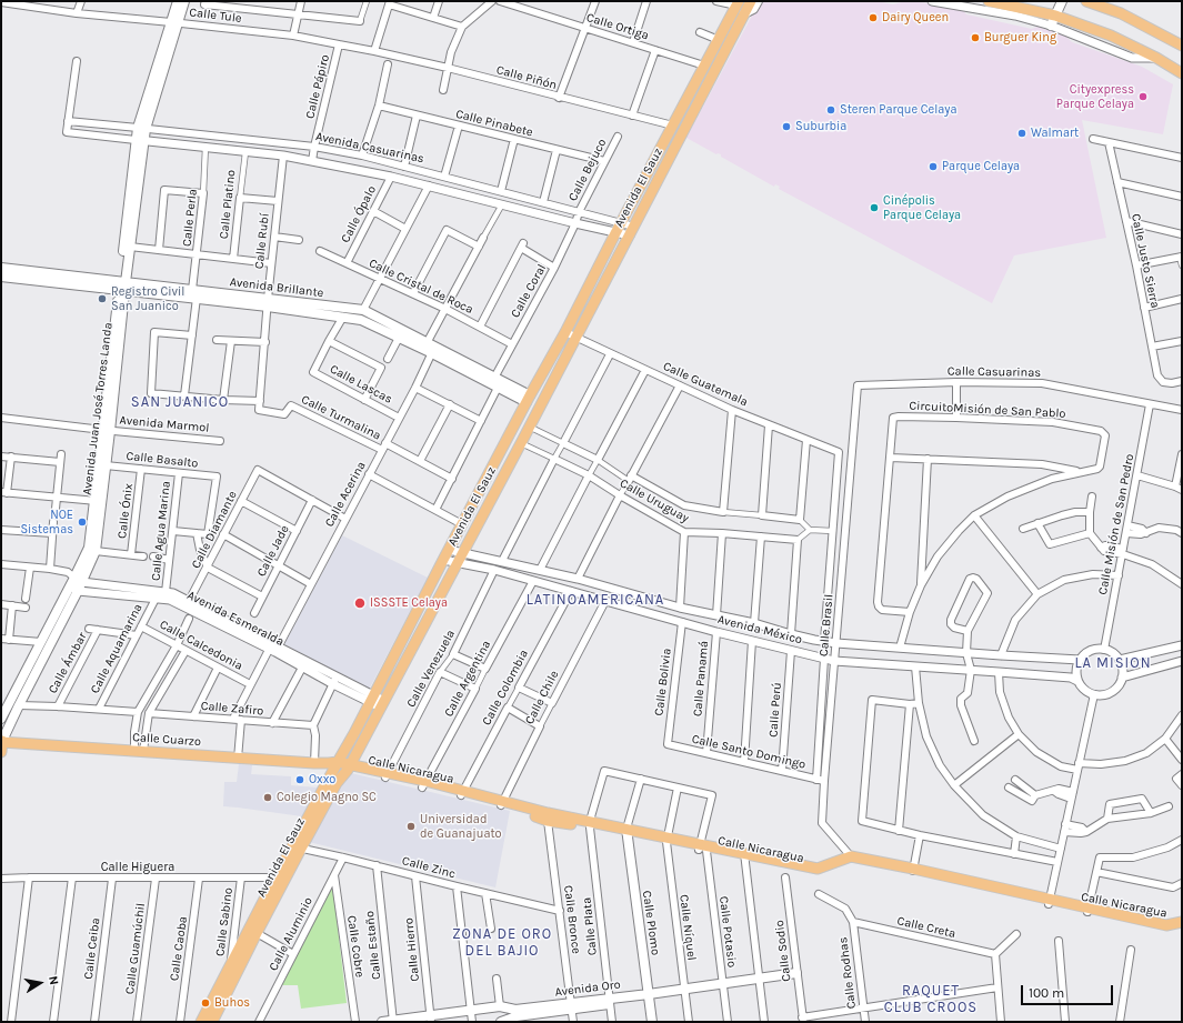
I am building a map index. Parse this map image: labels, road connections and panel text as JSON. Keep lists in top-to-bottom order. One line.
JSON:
{"streets":{"main road":["Avenida El Sauz","Avenida Brillante","Avenida Juan José Torres Landa","Calle Cuarzo","Calle Nicaragua","Calle Plomo","Avenida Oro"],"street":["Calle Tule","Calle Ortiga","Calle Piñón","Calle Pápiro","Calle Pinabete","Avenida Casuarinas","Calle Bejuco","Calle Platino","Calle Ópalo","Calle Perla","Calle Rubí","Calle Justo Sierra","Calle Cristal de Roca","Calle Coral","Calle Casuarinas","Calle Lascas","Calle Guatemala","CircuitoMisión de San Pablo","Calle Turmalina","Avenida Marmol","Calle Basalto","Calle Acerina","Calle Uruguay","Calle Ónix","Calle Misión de San Pedro","Calle Diamante","Calle Agua Marina","Calle Jade","Avenida Esmeralda","Calle Brasil","Avenida México","Calle Calcedonia","Calle Aquamarina","Calle Ámbar","Calle Venezuela","Calle Argentina","Calle Panamá","Calle Bolivia","Calle Colombia","Calle Chile","Calle Zafiro","Calle Perú","Calle Santo Domingo","Calle Higuera","Calle Zinc","Calle Bronce","Calle Sabino","Calle Plata","Calle Níquel","Calle Creta","Calle Potasio","Calle Aluminio","Calle Estaño","Calle Cobre","Calle Ceiba","Calle Guamúchil","Calle Caoba","Calle Hierro","Calle Sodio","Calle Rodhas"]},"crossings":[["Calle Tule","Calle Piñón"],["Calle Tule","Calle Pápiro"],["Calle Tule","Avenida Juan José Torres Landa"],["Calle Ortiga","Avenida El Sauz"],["Calle Piñón","Avenida El Sauz"],["Calle Pápiro","Avenida Casuarinas"],["Calle Pinabete","Calle Bejuco"],["Avenida Casuarinas","Calle Bejuco"],["Avenida Casuarinas","Avenida El Sauz"],["Avenida Casuarinas","Calle Platino"],["Avenida Casuarinas","Calle Ópalo"],["Avenida Casuarinas","Calle Perla"],["Avenida Casuarinas","Calle Rubí"],["Avenida Casuarinas","Calle Coral"],["Avenida Casuarinas","Avenida Juan José Torres Landa"],["Avenida Casuarinas","Calle Acerina"],["Calle Bejuco","Calle Coral"],["Avenida El Sauz","Avenida Brillante"],["Avenida El Sauz","Calle Guatemala"],["Avenida El Sauz","Calle Uruguay"],["Avenida El Sauz","Avenida Esmeralda"],["Avenida El Sauz","Avenida México"],["Avenida El Sauz","Calle Cuarzo"],["Avenida El Sauz","Calle Nicaragua"],["Avenida El Sauz","Calle Higuera"],["Avenida El Sauz","Calle Zinc"],["Avenida El Sauz","Calle Sabino"],["Calle Ópalo","Calle Cristal de Roca"],["Calle Perla","Avenida Brillante"],["Calle Rubí","Avenida Brillante"],["Calle Rubí","Calle Turmalina"],["Calle Cristal de Roca","Calle Coral"],["Calle Cristal de Roca","Calle Acerina"],["Avenida Brillante","Calle Coral"],["Avenida Brillante","Avenida Juan José Torres Landa"],["Avenida Brillante","Calle Acerina"],["Calle Coral","Calle Turmalina"],["Calle Casuarinas","Calle Misión de San Pedro"],["Calle Casuarinas","Calle Brasil"],["Calle Lascas","Calle Acerina"],["Avenida Juan José Torres Landa","Avenida Marmol"],["Avenida Juan José Torres Landa","Calle Basalto"],["Avenida Juan José Torres Landa","Avenida Esmeralda"],["Avenida Juan José Torres Landa","Calle Cuarzo"],["Calle Turmalina","Calle Acerina"],["Calle Basalto","Calle Ónix"],["Calle Basalto","Calle Agua Marina"],["Calle Acerina","Avenida Esmeralda"],["Calle Acerina","Calle Calcedonia"],["Calle Acerina","Calle Zafiro"],["Calle Acerina","Calle Cuarzo"],["Calle Misión de San Pedro","Avenida México"],["Calle Diamante","Calle Jade"],["Calle Diamante","Avenida Esmeralda"],["Calle Agua Marina","Avenida Esmeralda"],["Avenida Esmeralda","Calle Aquamarina"],["Calle Brasil","Avenida México"],["Calle Brasil","Calle Santo Domingo"],["Calle Brasil","Calle Nicaragua"],["Avenida México","Calle Venezuela"],["Avenida México","Calle Argentina"],["Avenida México","Calle Panamá"],["Avenida México","Calle Bolivia"],["Avenida México","Calle Colombia"],["Avenida México","Calle Chile"],["Avenida México","Calle Perú"],["Calle Calcedonia","Calle Aquamarina"],["Calle Venezuela","Calle Nicaragua"],["Calle Argentina","Calle Nicaragua"],["Calle Panamá","Calle Santo Domingo"],["Calle Bolivia","Calle Santo Domingo"],["Calle Colombia","Calle Nicaragua"],["Calle Chile","Calle Nicaragua"],["Calle Perú","Calle Santo Domingo"],["Calle Cuarzo","Calle Nicaragua"],["Calle Nicaragua","Calle Bronce"],["Calle Nicaragua","Calle Plomo"],["Calle Nicaragua","Calle Plata"],["Calle Nicaragua","Calle Níquel"],["Calle Nicaragua","Calle Potasio"],["Calle Higuera","Calle Sabino"],["Calle Higuera","Calle Ceiba"],["Calle Higuera","Calle Guamúchil"],["Calle Higuera","Calle Caoba"],["Calle Zinc","Calle Bronce"],["Calle Zinc","Calle Aluminio"],["Calle Zinc","Calle Estaño"],["Calle Zinc","Calle Hierro"],["Calle Bronce","Avenida Oro"],["Calle Plomo","Avenida Oro"],["Calle Plata","Avenida Oro"],["Calle Níquel","Avenida Oro"],["Calle Creta","Calle Rodhas"],["Calle Potasio","Avenida Oro"],["Calle Aluminio","Calle Cobre"],["Calle Estaño","Avenida Oro"],["Calle Hierro","Avenida Oro"],["Calle Sodio","Avenida Oro"]],"districts":["SAN JUANICO","LATINOAMERICANA","LA MISION","ZONA DE ORO DEL BAJIO","RAQUET CLUB CROOS"],"places":["Dairy Queen","Burguer King","Cityexpress Parque Celaya","Steren Parque Celaya","Suburbia","Walmart","Parque Celaya","Cinépolis Parque Celaya","Registro Civil San Juanico","NOE Sistemas","ISSSTE Celaya","Oxxo","Colegio Magno SC","Universidad de Guanajuato","Buhos"],"scale_bar":"100 m","north":"right"}
